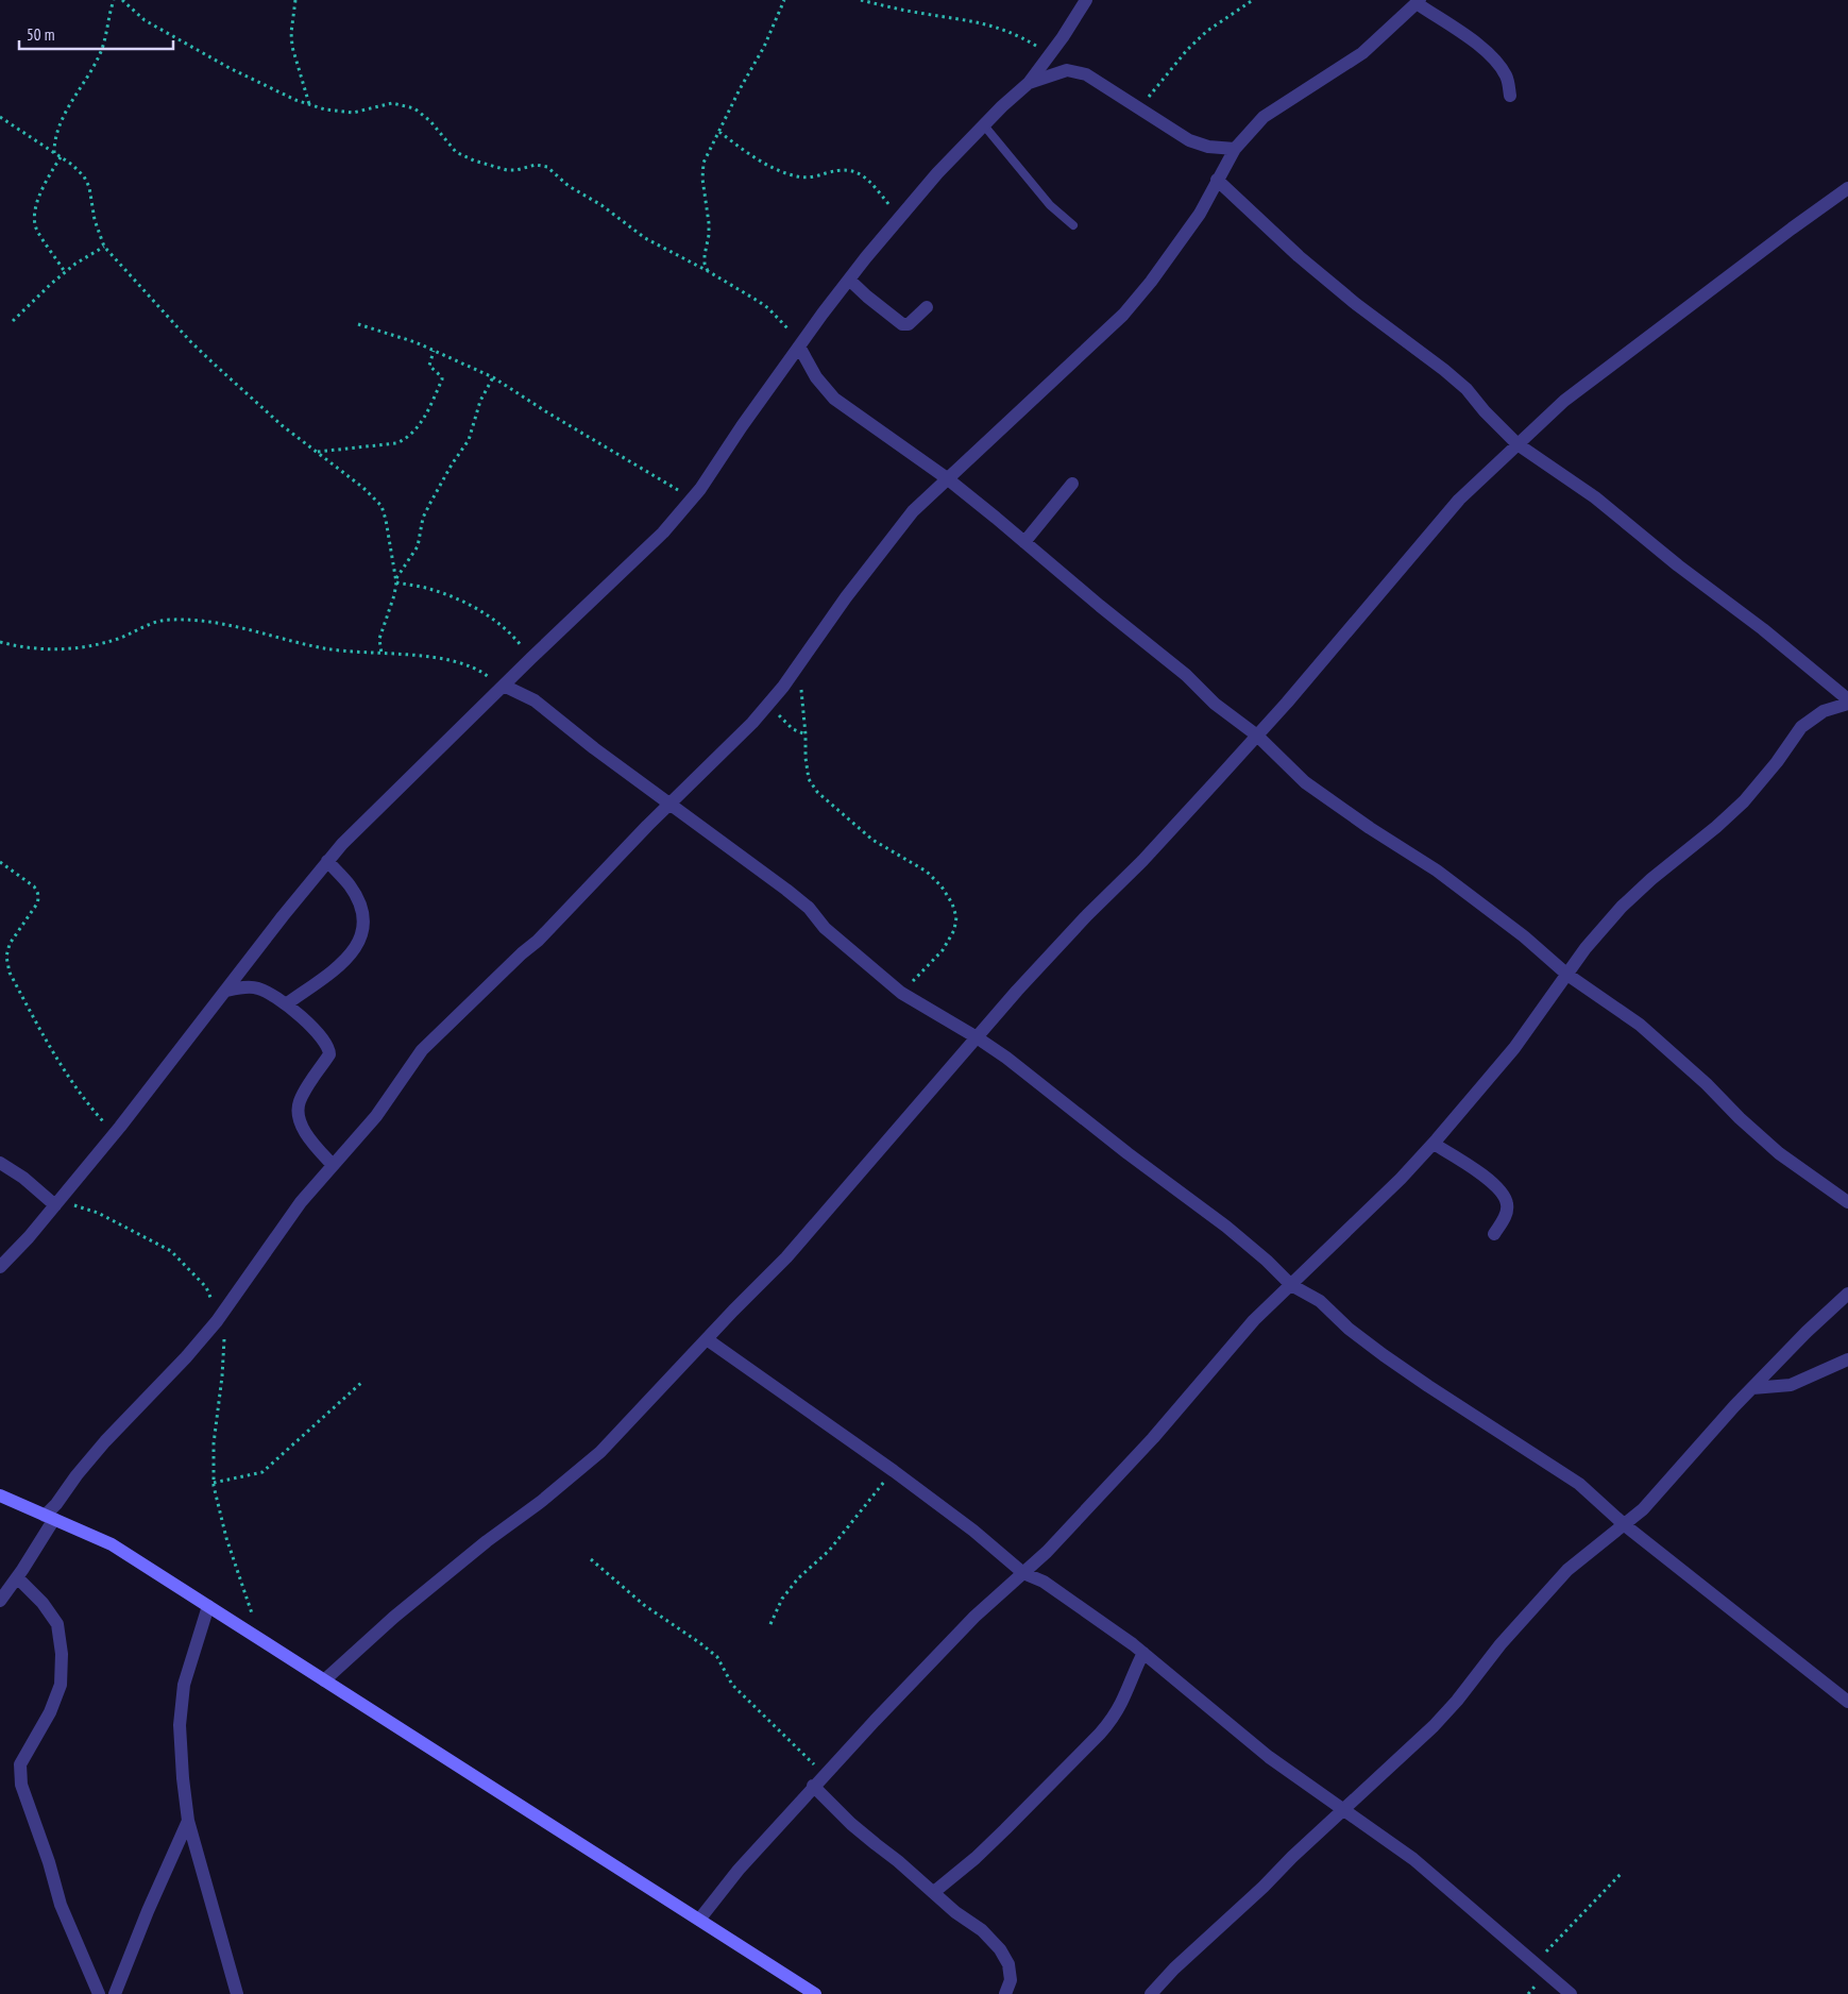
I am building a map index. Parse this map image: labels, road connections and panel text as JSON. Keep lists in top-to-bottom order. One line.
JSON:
{"scale_bar":"50 m"}
